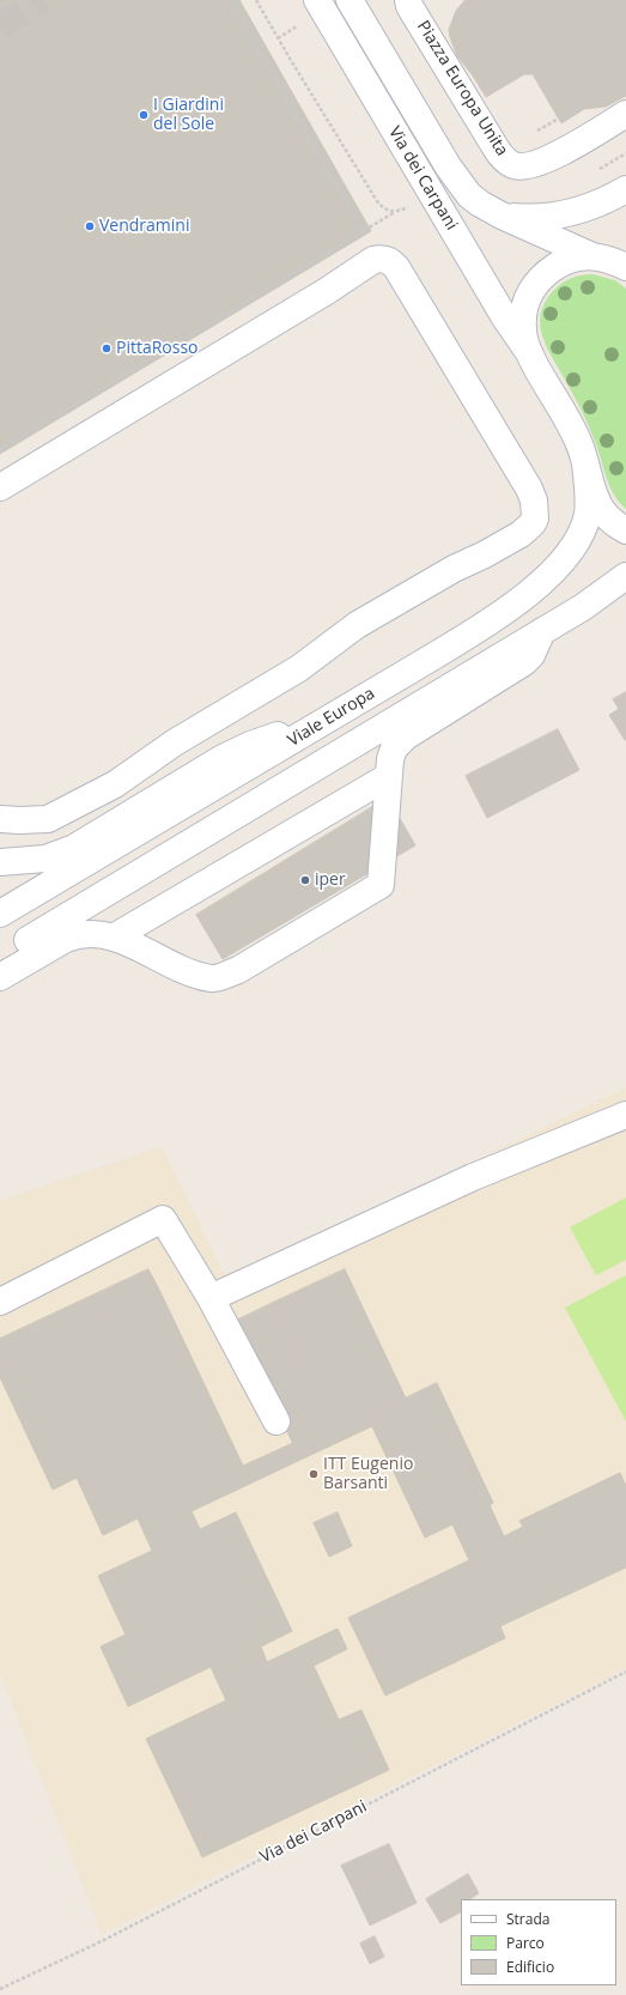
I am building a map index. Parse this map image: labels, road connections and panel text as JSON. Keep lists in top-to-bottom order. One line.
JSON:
{"streets":{"street":["Piazza Europa Unita","Via dei Carpani","Viale Europa"]},"places":["I Giardini del Sole","Vendramini","PittaRosso","iper","ITT Eugenio Barsanti"],"legend":["Strada","Parco","Edificio"]}
